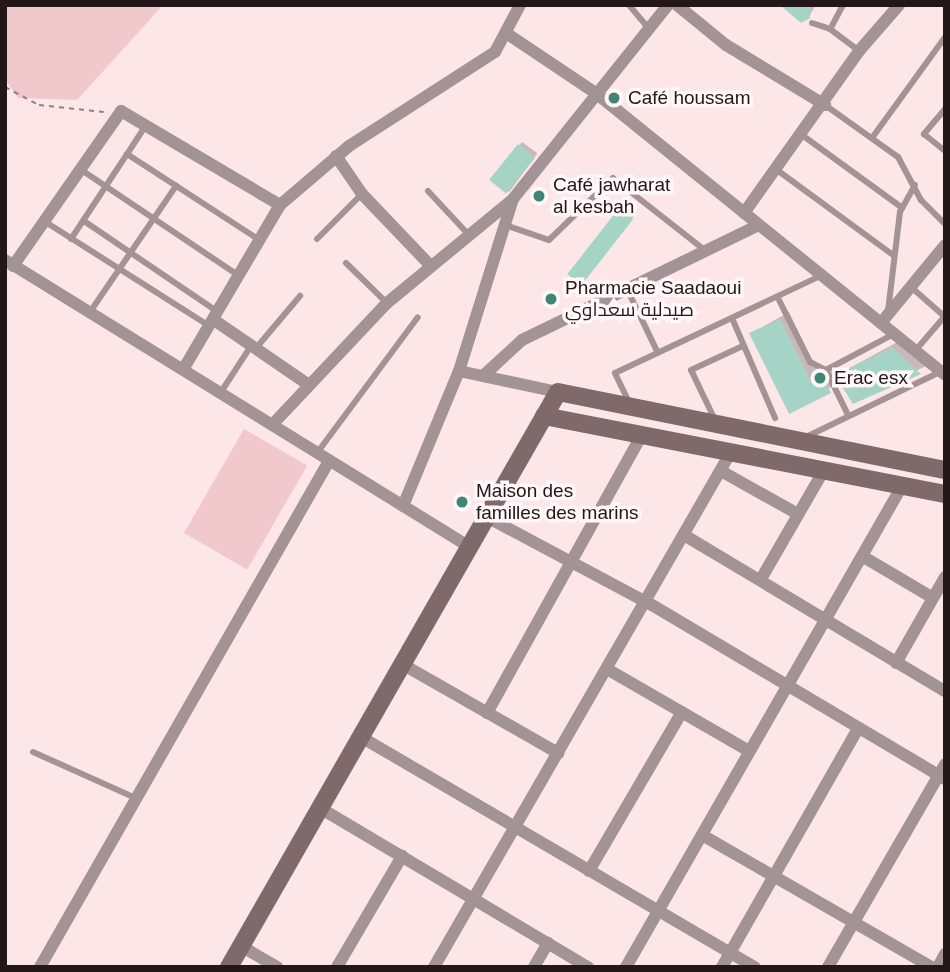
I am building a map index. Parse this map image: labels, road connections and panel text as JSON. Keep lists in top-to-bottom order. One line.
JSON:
{"places":["Café houssam","Café jawharat al kesbah","Pharmacie Saadaoui صيدلية سعداوي","Erac esx","Maison des familles des marins"]}
